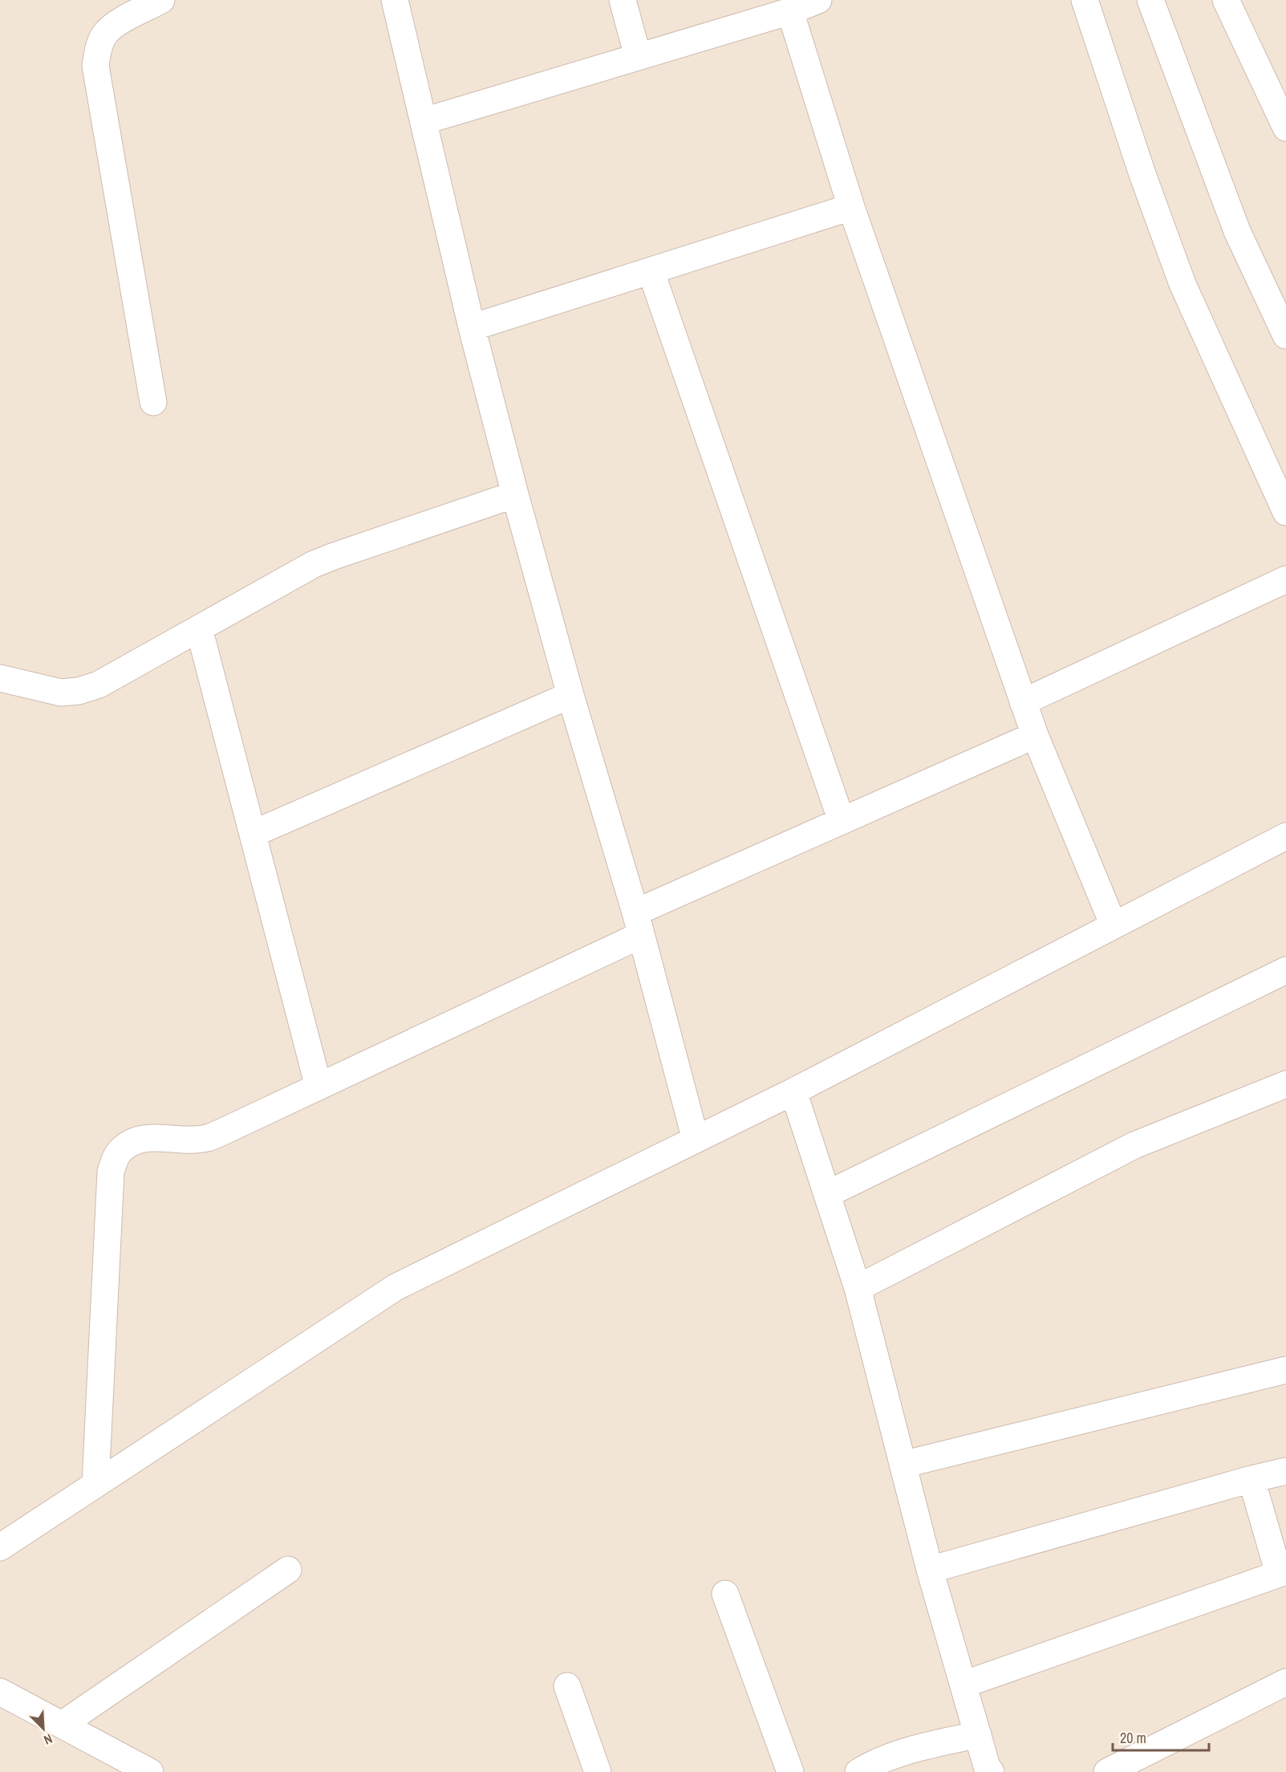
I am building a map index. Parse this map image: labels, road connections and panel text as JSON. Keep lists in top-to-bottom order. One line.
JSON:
{"scale_bar":"20 m","north":"bottom right"}
